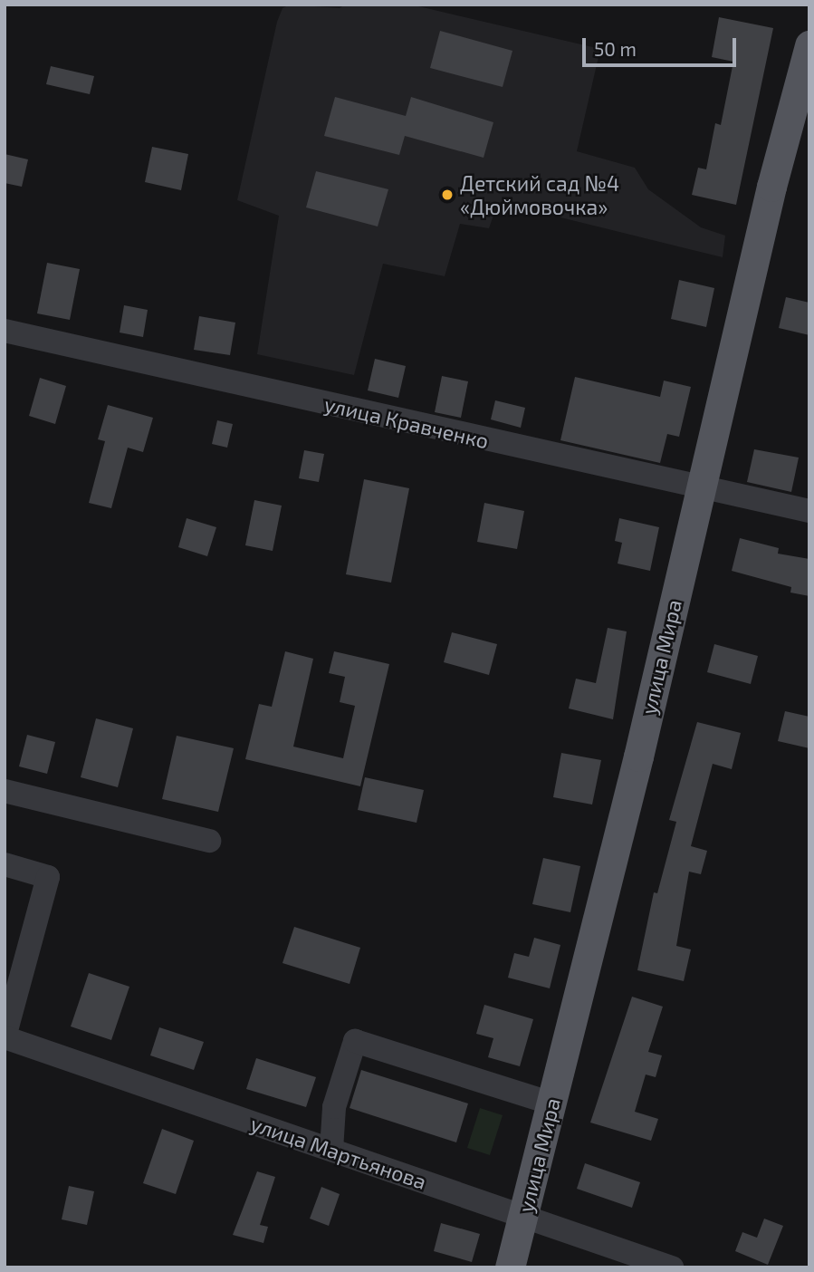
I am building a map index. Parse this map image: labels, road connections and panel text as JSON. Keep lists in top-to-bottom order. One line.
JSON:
{"streets":{"main road":["улица Мира"],"street":["улица Кравченко","улица Мартьянова"]},"crossings":[["улица Кравченко","улица Мира"],["улица Мира","улица Мартьянова"]],"places":["Детский сад №4 «Дюймовочка»"],"scale_bar":"50 m"}
